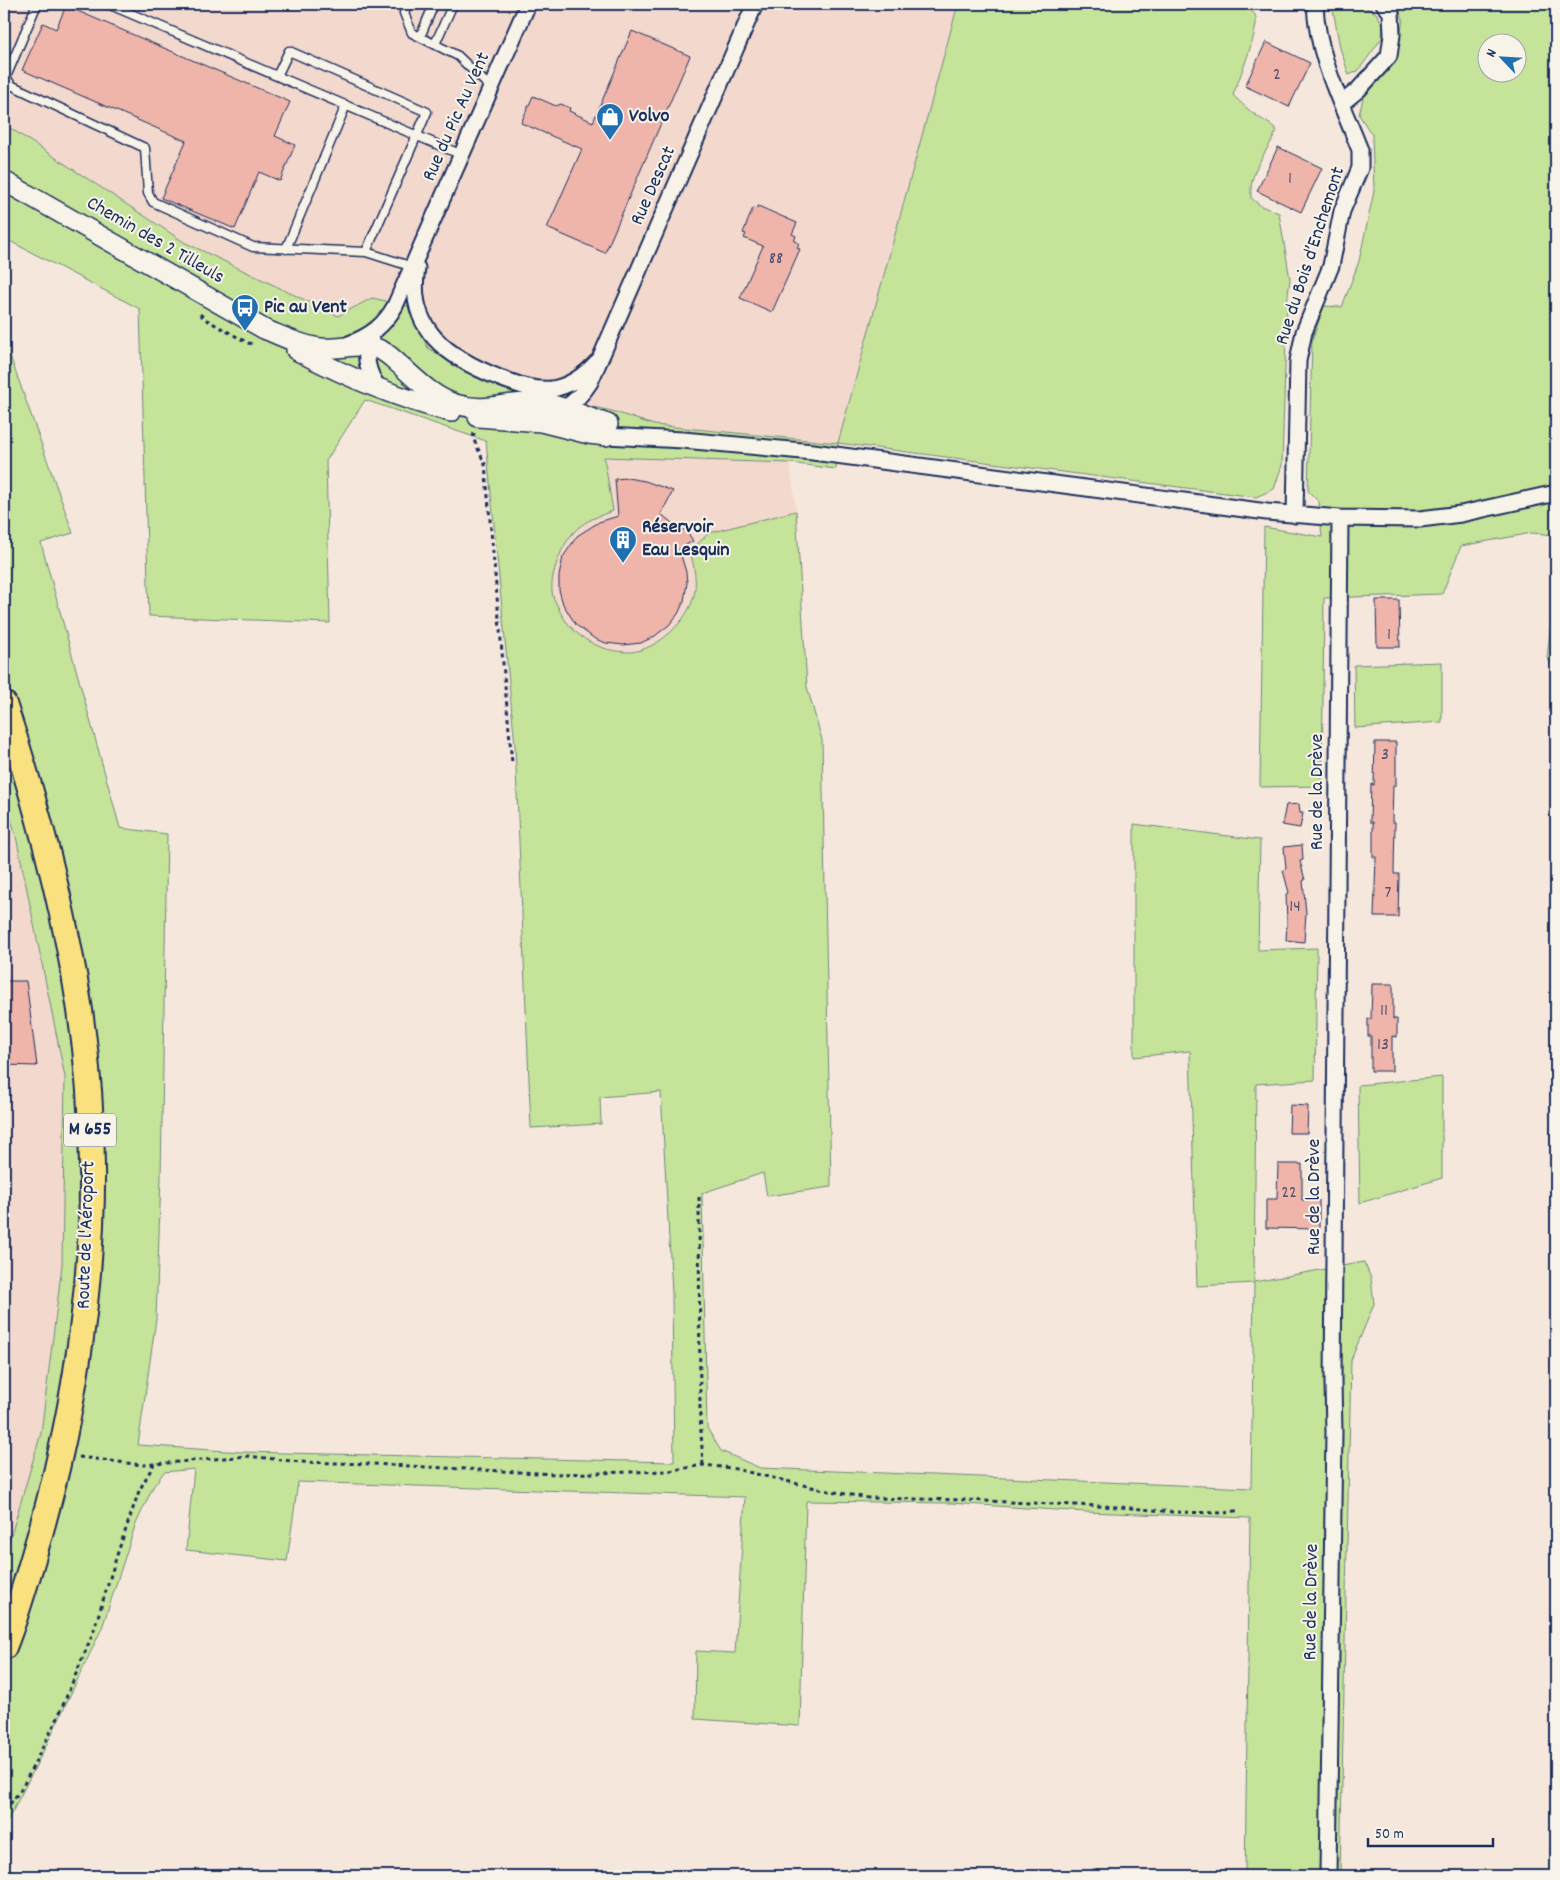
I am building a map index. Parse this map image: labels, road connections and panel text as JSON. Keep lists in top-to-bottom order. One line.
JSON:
{"streets":{"main road":["M 655","Route de l'Aéroport"],"street":["Rue du Pic Au Vent","Rue Descat","Chemin des 2 Tilleuls","Rue du Bois d’Enchemont","Rue de la Drève"]},"crossings":[["Rue du Pic Au Vent","Rue Descat"],["Rue du Pic Au Vent","Chemin des 2 Tilleuls"]],"places":{"shop":["Volvo"],"bus stop":["Pic au Vent"],"building":["Réservoir Eau Lesquin"]},"house_numbers":["2","1","88","1","3","7","14","11","13","22"],"scale_bar":"50 m","north":"top left"}
